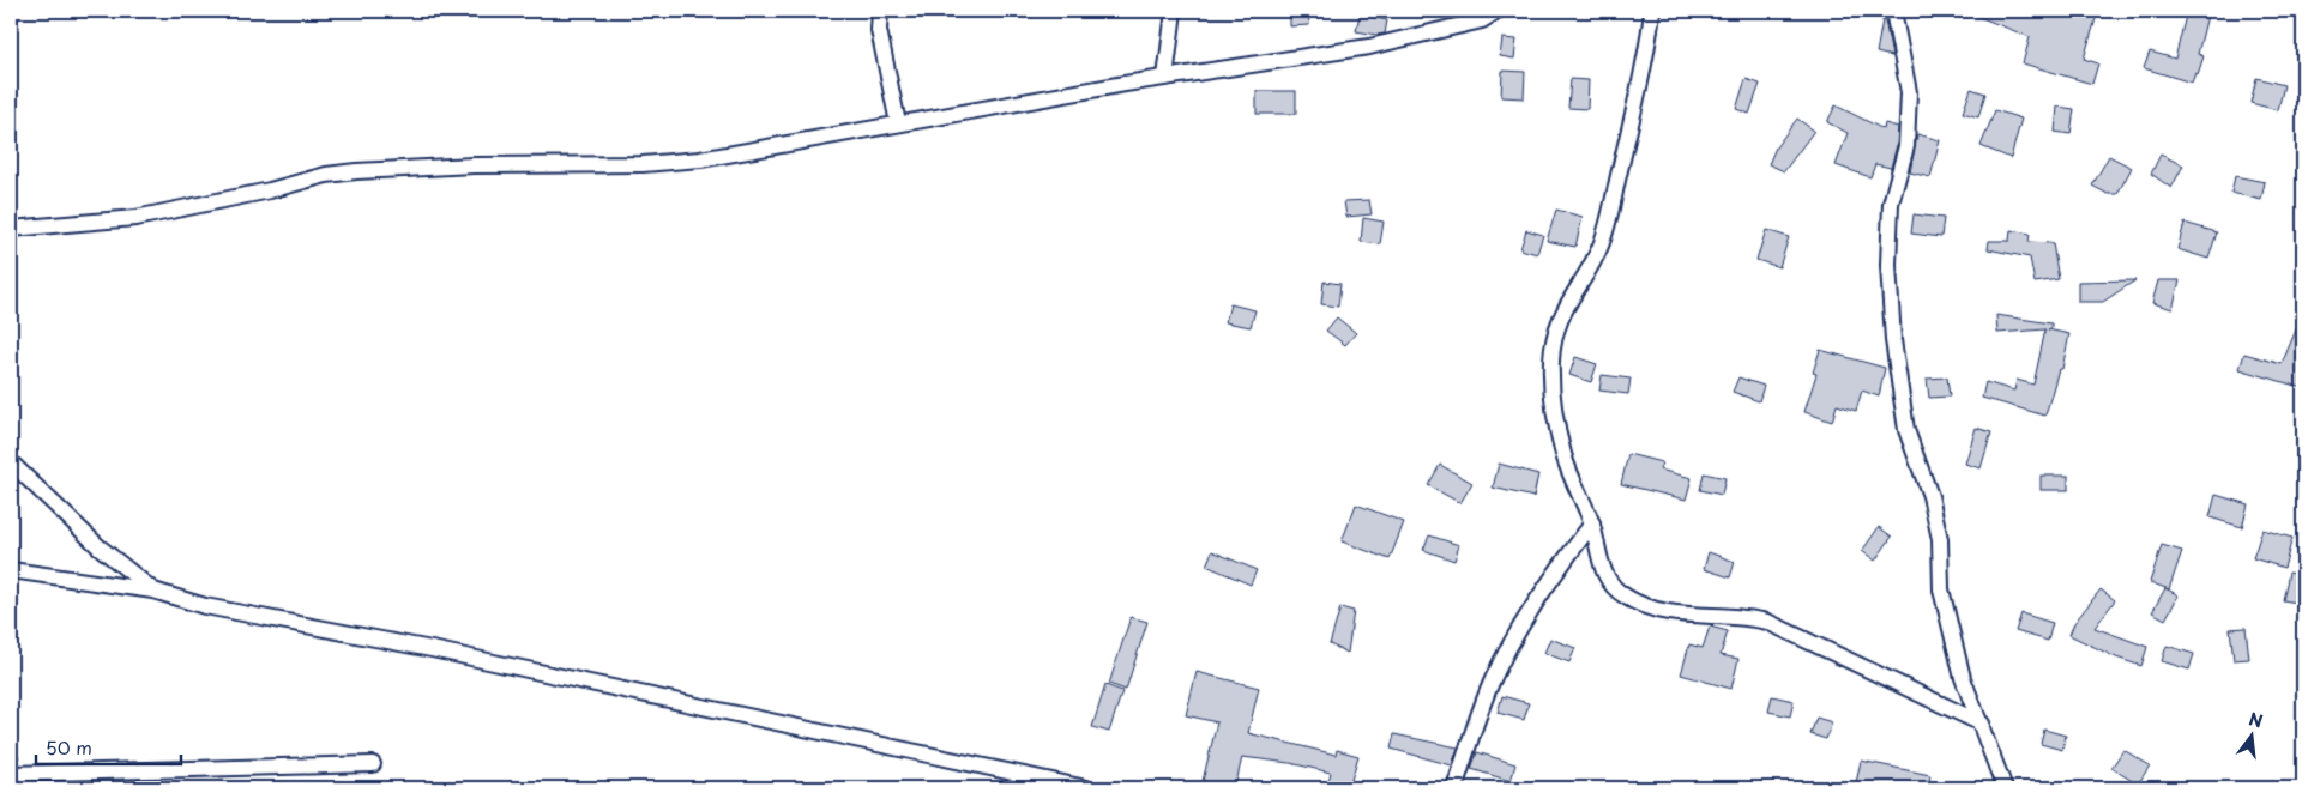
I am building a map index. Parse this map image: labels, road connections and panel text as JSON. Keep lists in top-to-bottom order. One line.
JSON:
{"scale_bar":"50 m","north":"top"}
